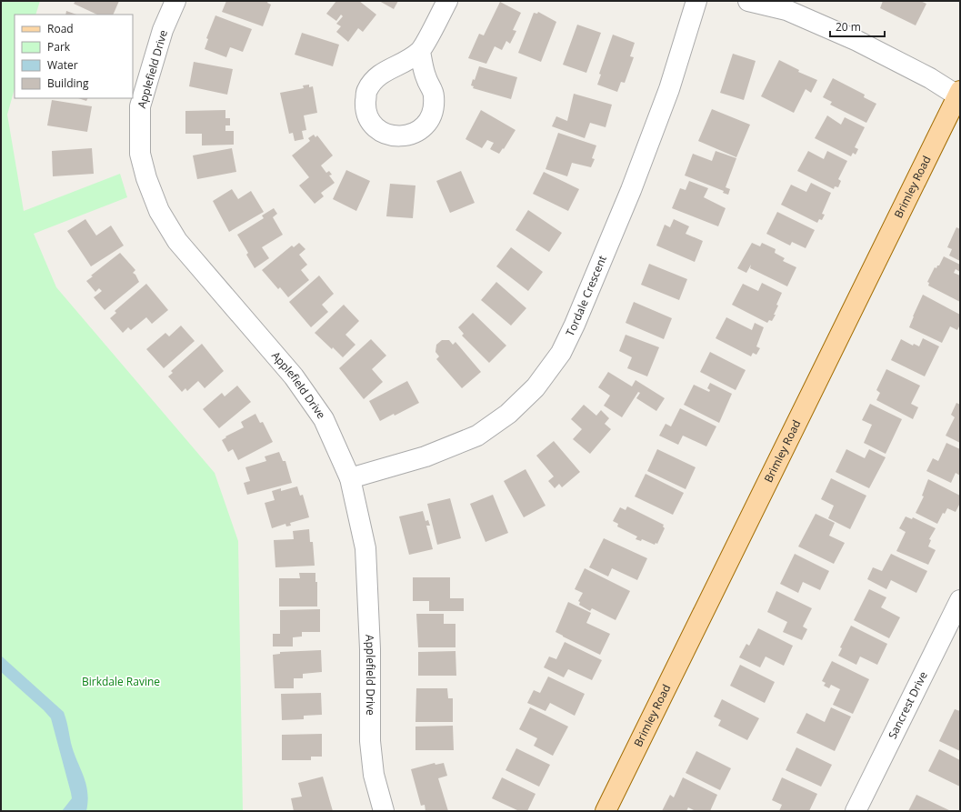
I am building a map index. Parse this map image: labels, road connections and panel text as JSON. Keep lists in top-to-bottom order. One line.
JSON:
{"streets":{"main road":["Brimley Road"],"street":["Applefield Drive","Tordale Crescent","Sancrest Drive"]},"crossings":[["Applefield Drive","Tordale Crescent"]],"parks":["Birkdale Ravine"],"legend":["Road","Park","Water","Building"],"scale_bar":"20 m"}
